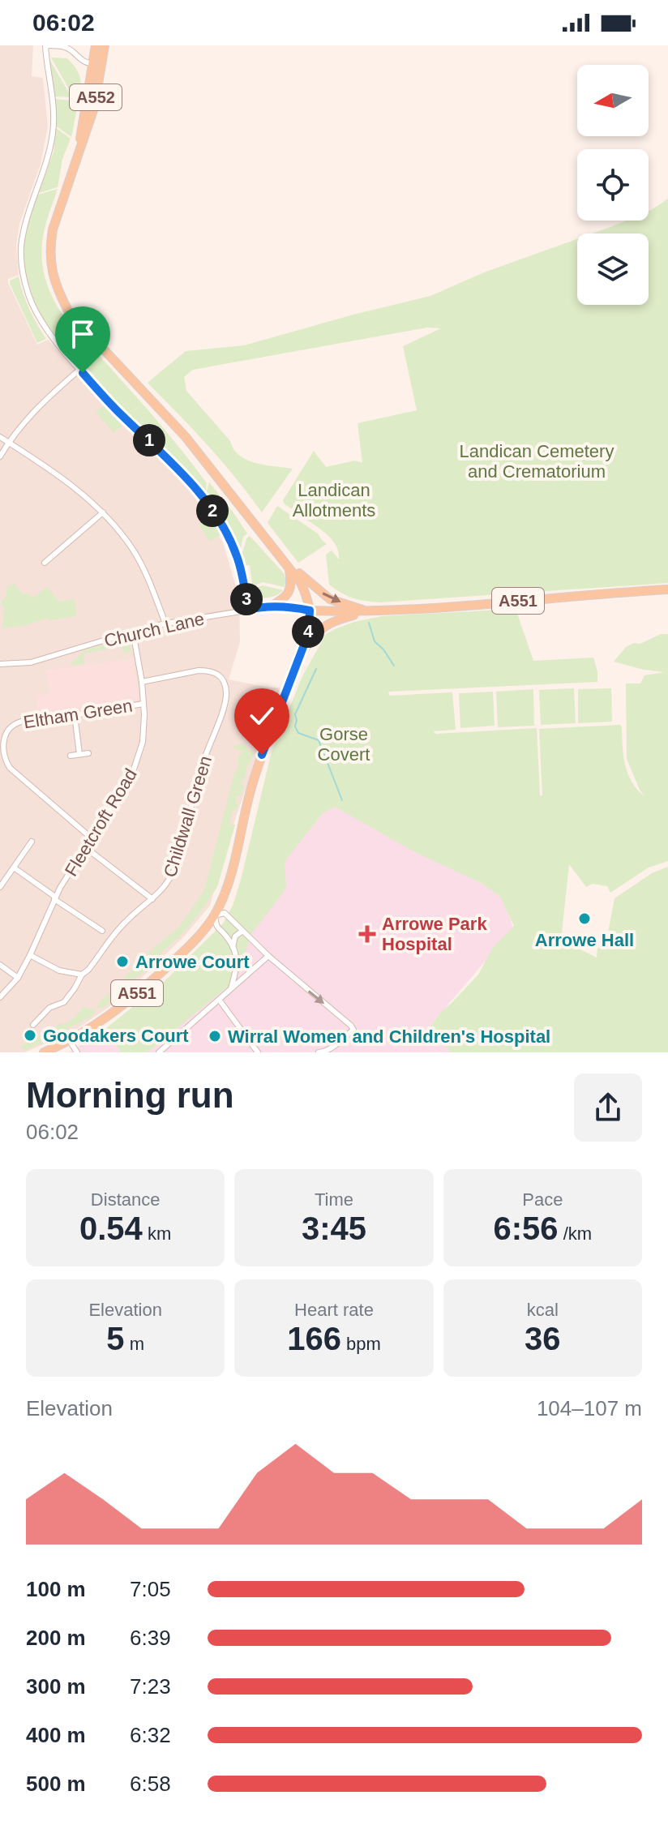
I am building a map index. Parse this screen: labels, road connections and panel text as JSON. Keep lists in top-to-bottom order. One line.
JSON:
{"streets":{"main road":["A552","A551"],"street":["Church Lane","Eltham Green","Childwall Green","Fleetcroft Road"]},"crossings":[["A552","A551"],["A552","Church Lane"],["A551","Church Lane"],["Church Lane","Fleetcroft Road"],["Eltham Green","Fleetcroft Road"],["Childwall Green","Fleetcroft Road"]],"parks":["Landican Cemetery and Crematorium","Landican Allotments","Gorse Covert"],"places":{"other":["Arrowe Hall","Arrowe Court","Goodakers Court","Wirral Women and Children's Hospital"],"health":["Arrowe Park Hospital"]},"north":"left","page":{"status":"06:02","pins":["1","2","3","4"],"heading":["Morning run","06:02"],"stats":[["Distance","0.54 km"],["Time","3:45"],["Pace","6:56 /km"],["Elevation","5 m"],["Heart rate","166 bpm"],["kcal","36"]],"chart":["Elevation","104–107 m"],"list":[{"name":"100 m","note":"7:05"},{"name":"200 m","note":"6:39"},{"name":"300 m","note":"7:23"},{"name":"400 m","note":"6:32"},{"name":"500 m","note":"6:58"}]}}
